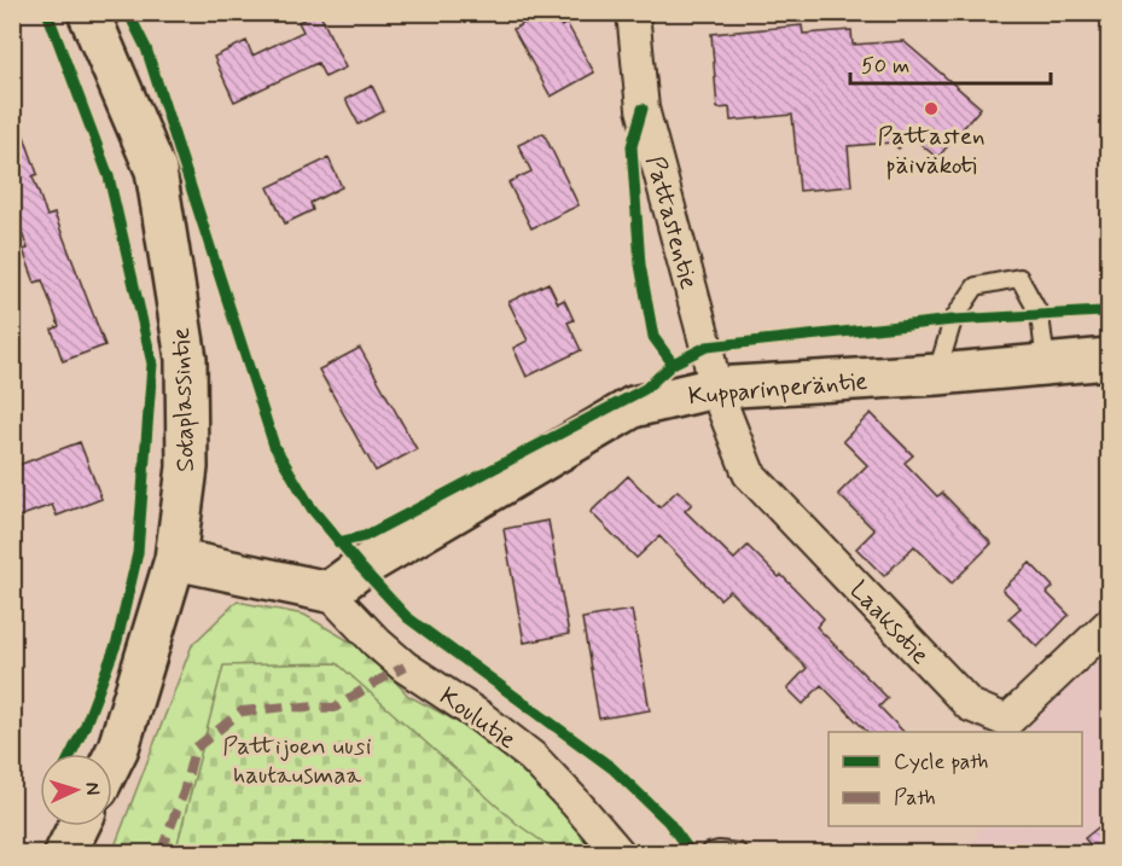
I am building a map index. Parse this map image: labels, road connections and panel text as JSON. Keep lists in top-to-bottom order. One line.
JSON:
{"streets":{"street":["Pattastentie","Kupparinperäntie","Sotaplassintie","Laaksotie","Koulutie"]},"crossings":[["Pattastentie","Kupparinperäntie"],["Pattastentie","Laaksotie"],["Kupparinperäntie","Laaksotie"],["Kupparinperäntie","Koulutie"]],"parks":["Pattijoen uusi hautausmaa"],"places":["Pattasten päiväkoti"],"legend":["Cycle path","Path"],"scale_bar":"50 m","north":"right"}
